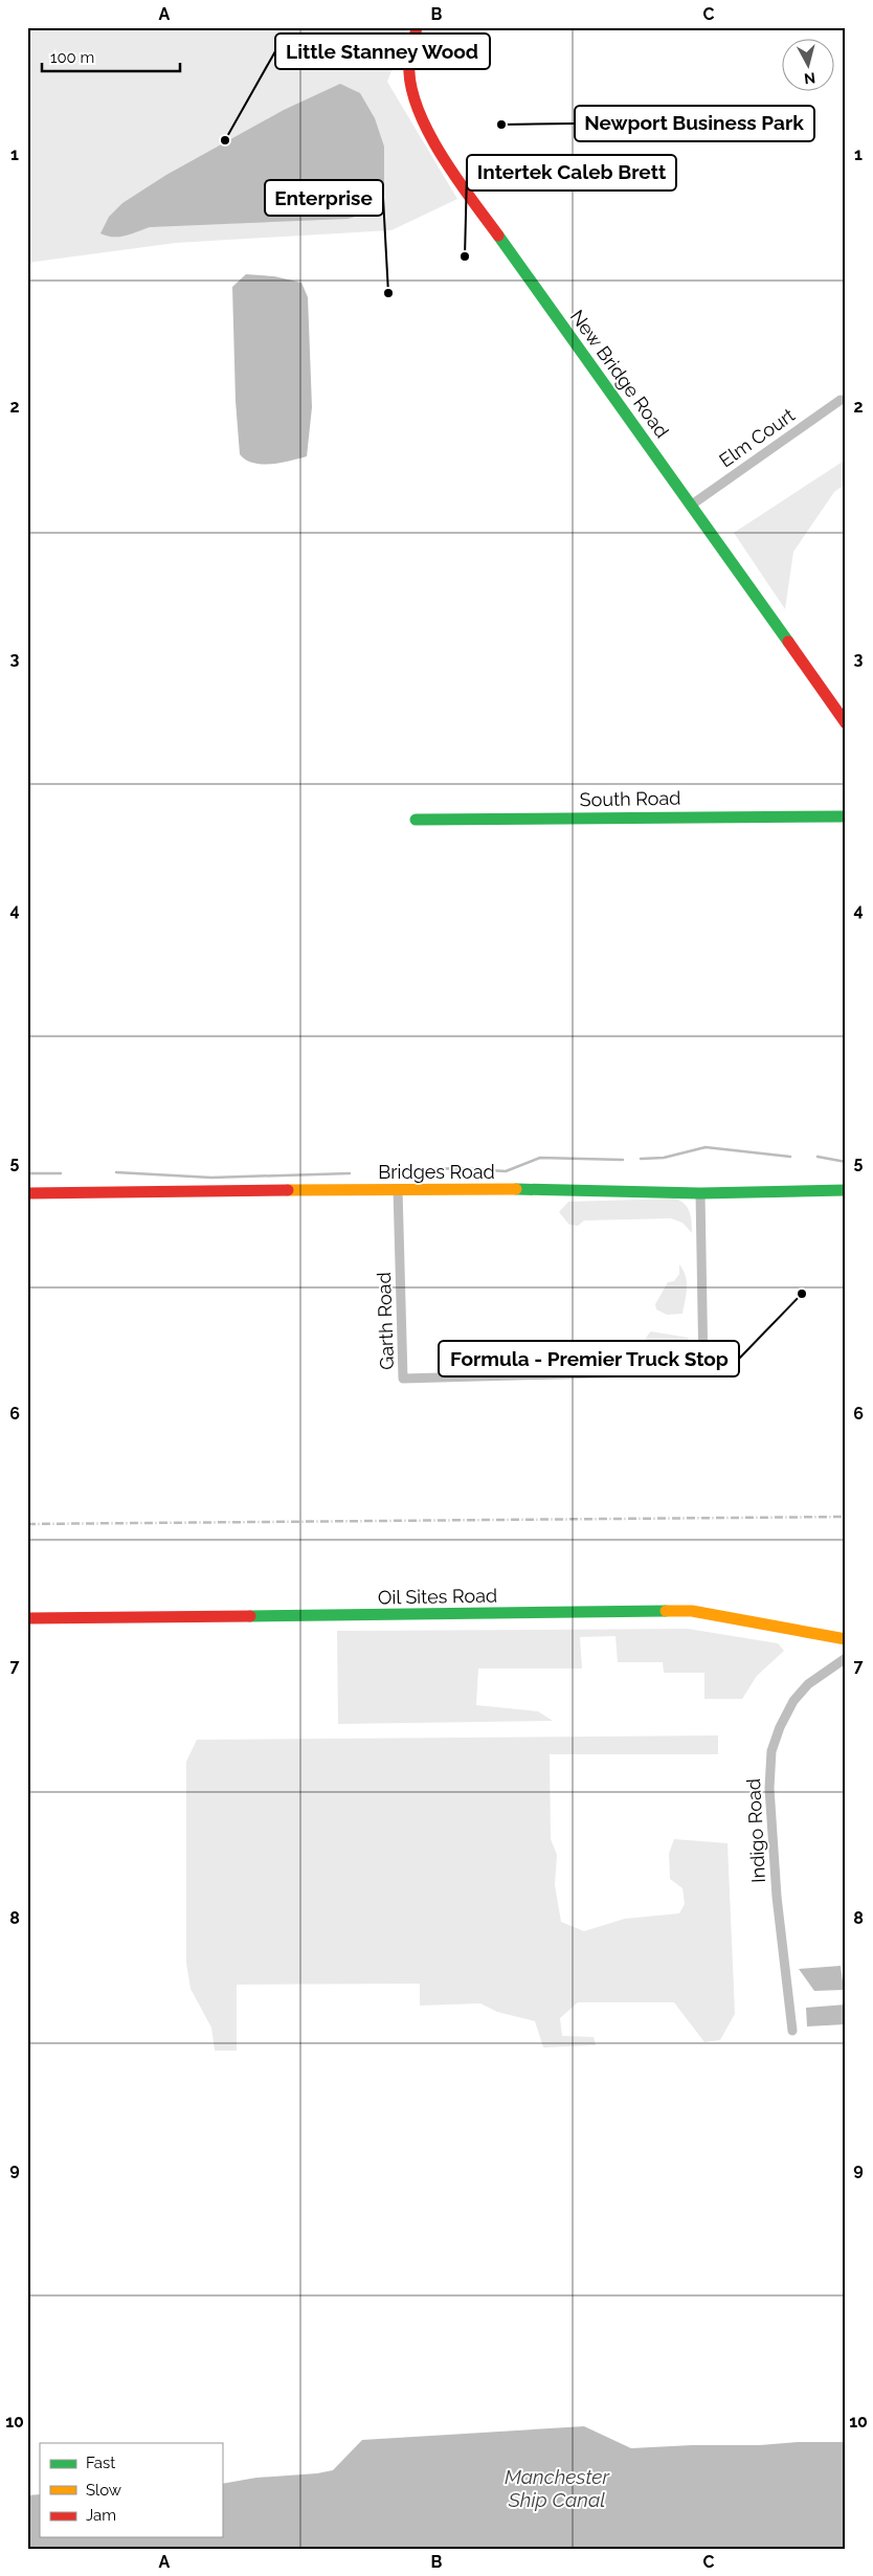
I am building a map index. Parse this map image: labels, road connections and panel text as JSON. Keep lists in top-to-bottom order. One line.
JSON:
{"streets":{"street":["New Bridge Road","Elm Court","South Road","Bridges Road","Garth Road","Oil Sites Road","Indigo Road"]},"crossings":[["New Bridge Road","Elm Court"],["Bridges Road","Garth Road"]],"water":["Manchester Ship Canal"],"places":["Newport Business Park","Little Stanney Wood","Intertek Caleb Brett","Enterprise","Formula - Premier Truck Stop"],"legend":["Fast","Slow","Jam"],"scale_bar":"100 m","north":"bottom","grid":{"columns":["A","B","C"],"rows":["1","2","3","4","5","6","7","8","9","10"]}}
